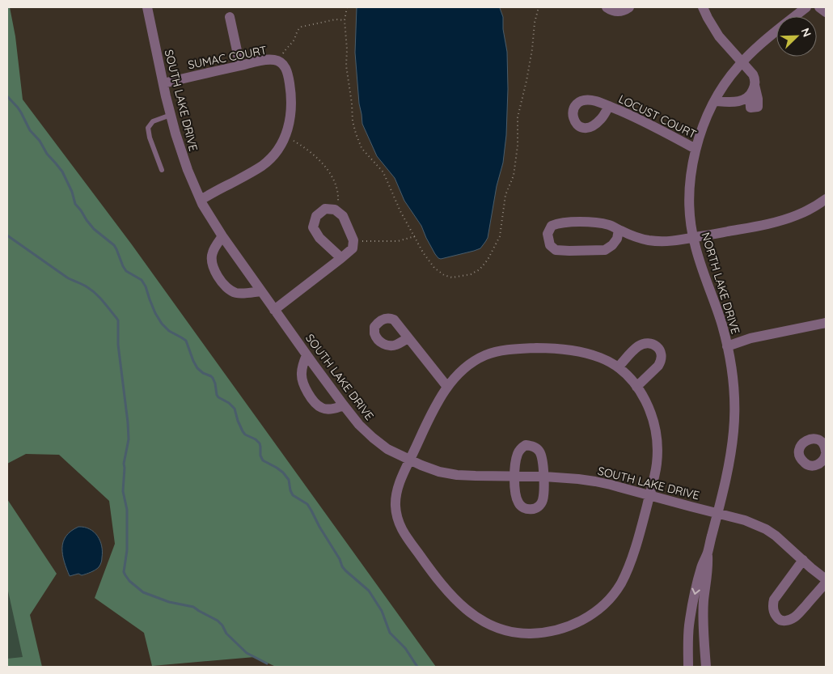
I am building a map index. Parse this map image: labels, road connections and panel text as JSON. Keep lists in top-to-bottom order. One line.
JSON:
{"streets":{"street":["SUMAC COURT","SOUTH LAKE DRIVE","LOCUST COURT","NORTH LAKE DRIVE"]},"crossings":[["SUMAC COURT","SOUTH LAKE DRIVE"],["SOUTH LAKE DRIVE","NORTH LAKE DRIVE"],["LOCUST COURT","NORTH LAKE DRIVE"]],"north":"top right"}
